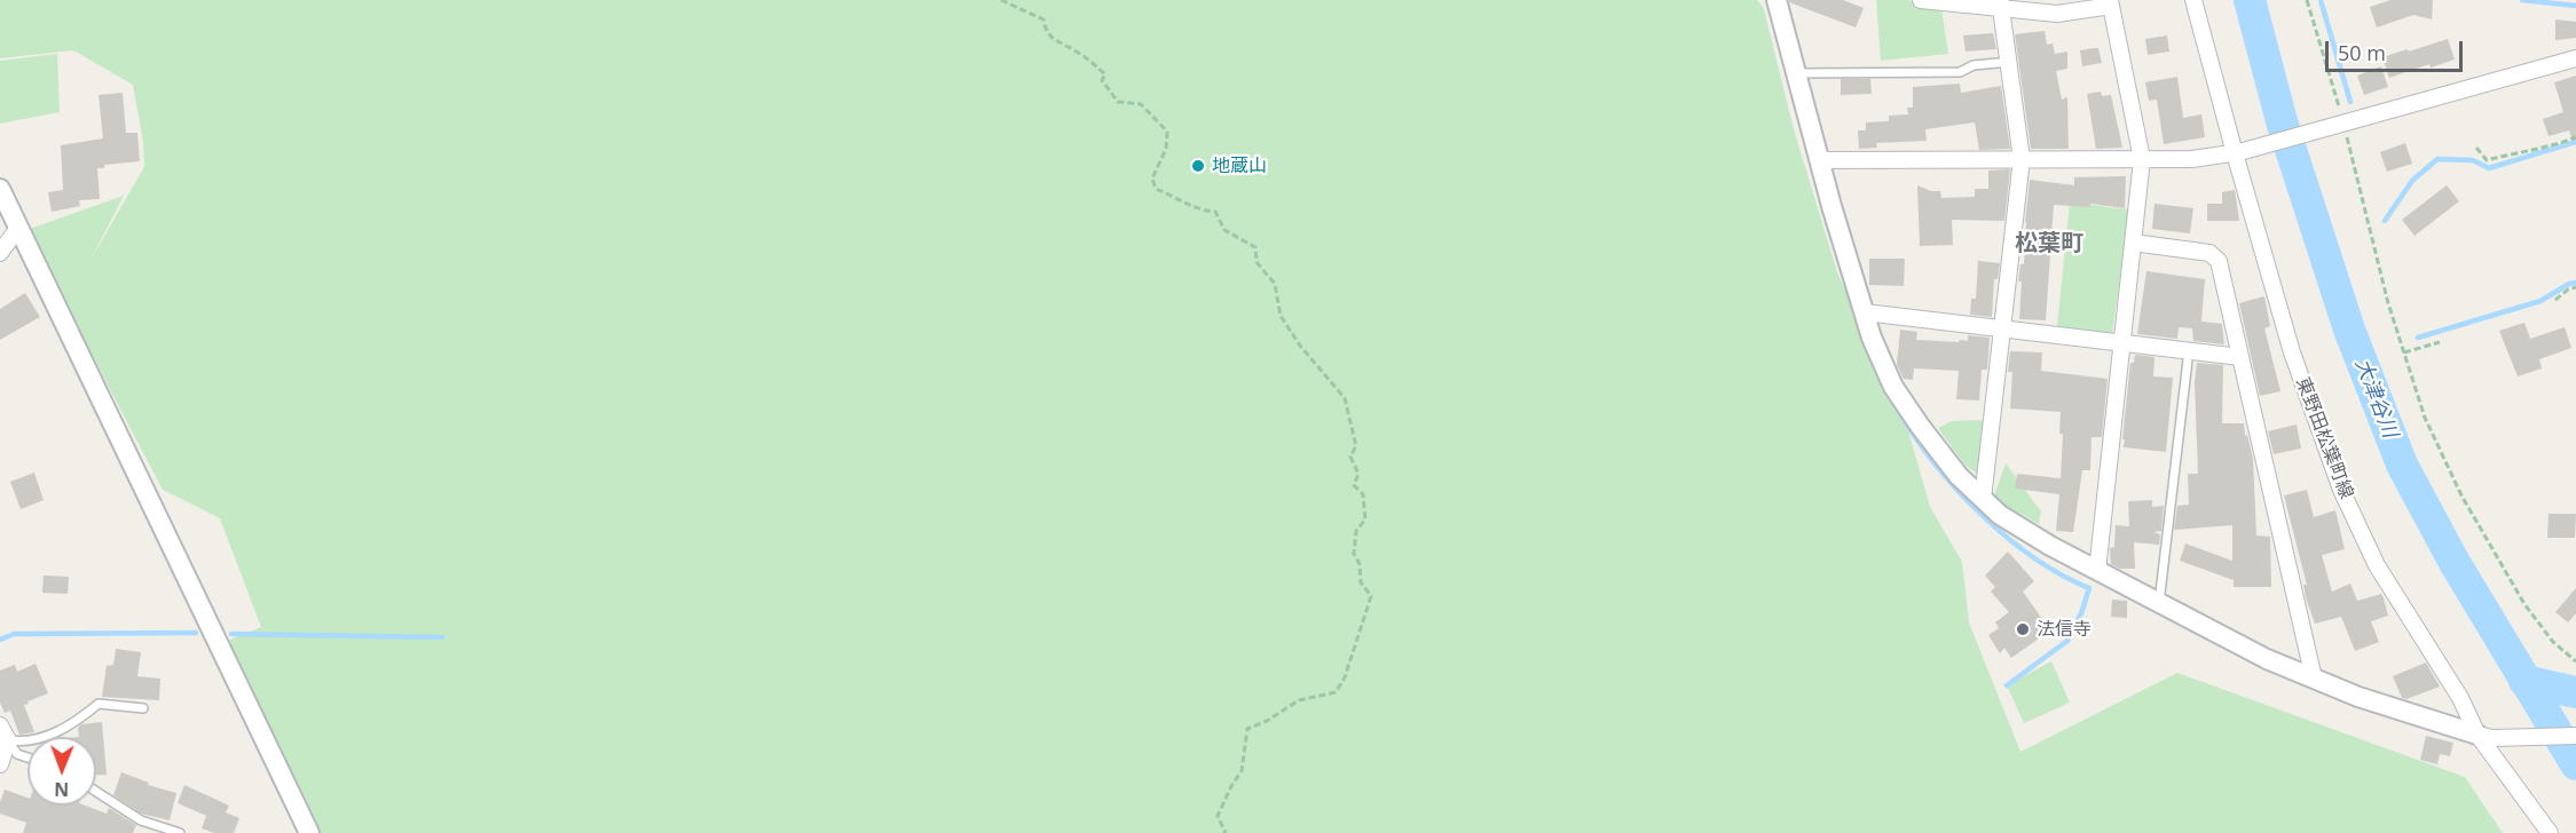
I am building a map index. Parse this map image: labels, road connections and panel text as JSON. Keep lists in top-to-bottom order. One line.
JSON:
{"streets":{"street":["東野田松葉町線"]},"districts":["松葉町"],"water":["大津谷川"],"places":["地蔵山","法信寺"],"scale_bar":"50 m","north":"bottom"}
